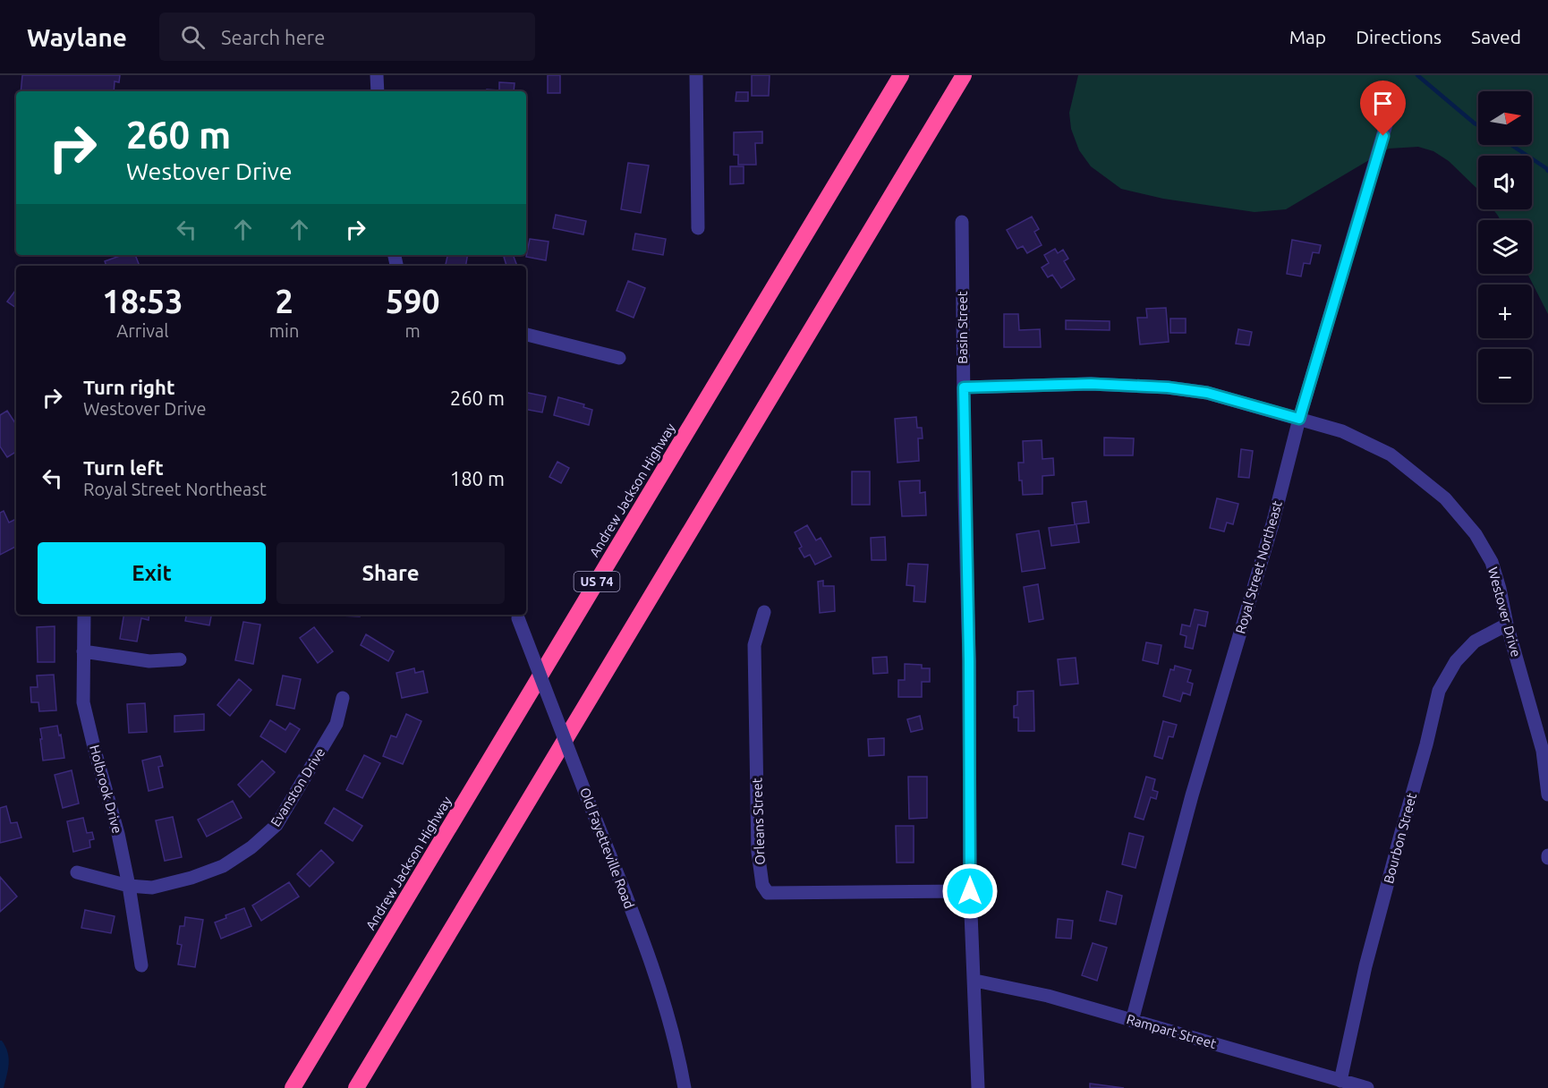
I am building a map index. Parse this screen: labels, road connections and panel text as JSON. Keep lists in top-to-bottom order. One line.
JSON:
{"streets":{"highway":["Andrew Jackson Highway","US 74"],"street":["Basin Street","Royal Street Northeast","Westover Drive","Evanston Drive","Holbrook Drive","Orleans Street","Bourbon Street","Old Fayetteville Road","Rampart Street"]},"crossings":[["Basin Street","Westover Drive"],["Basin Street","Orleans Street"],["Basin Street","Rampart Street"],["Royal Street Northeast","Westover Drive"],["Royal Street Northeast","Rampart Street"],["Westover Drive","Bourbon Street"],["Evanston Drive","Holbrook Drive"],["Bourbon Street","Rampart Street"]],"north":"right","page":{"header":"Waylane","search":"Search here","nav":["Map","Directions","Saved"],"map_buttons":["+","−"],"turn":["260 m","Westover Drive"],"eta":["18:53","Arrival","2","min","590","m"],"list":[{"name":"Turn right","note":"Westover Drive","value":"260 m"},{"name":"Turn left","note":"Royal Street Northeast","value":"180 m"}],"buttons":["Exit","Share"]}}
